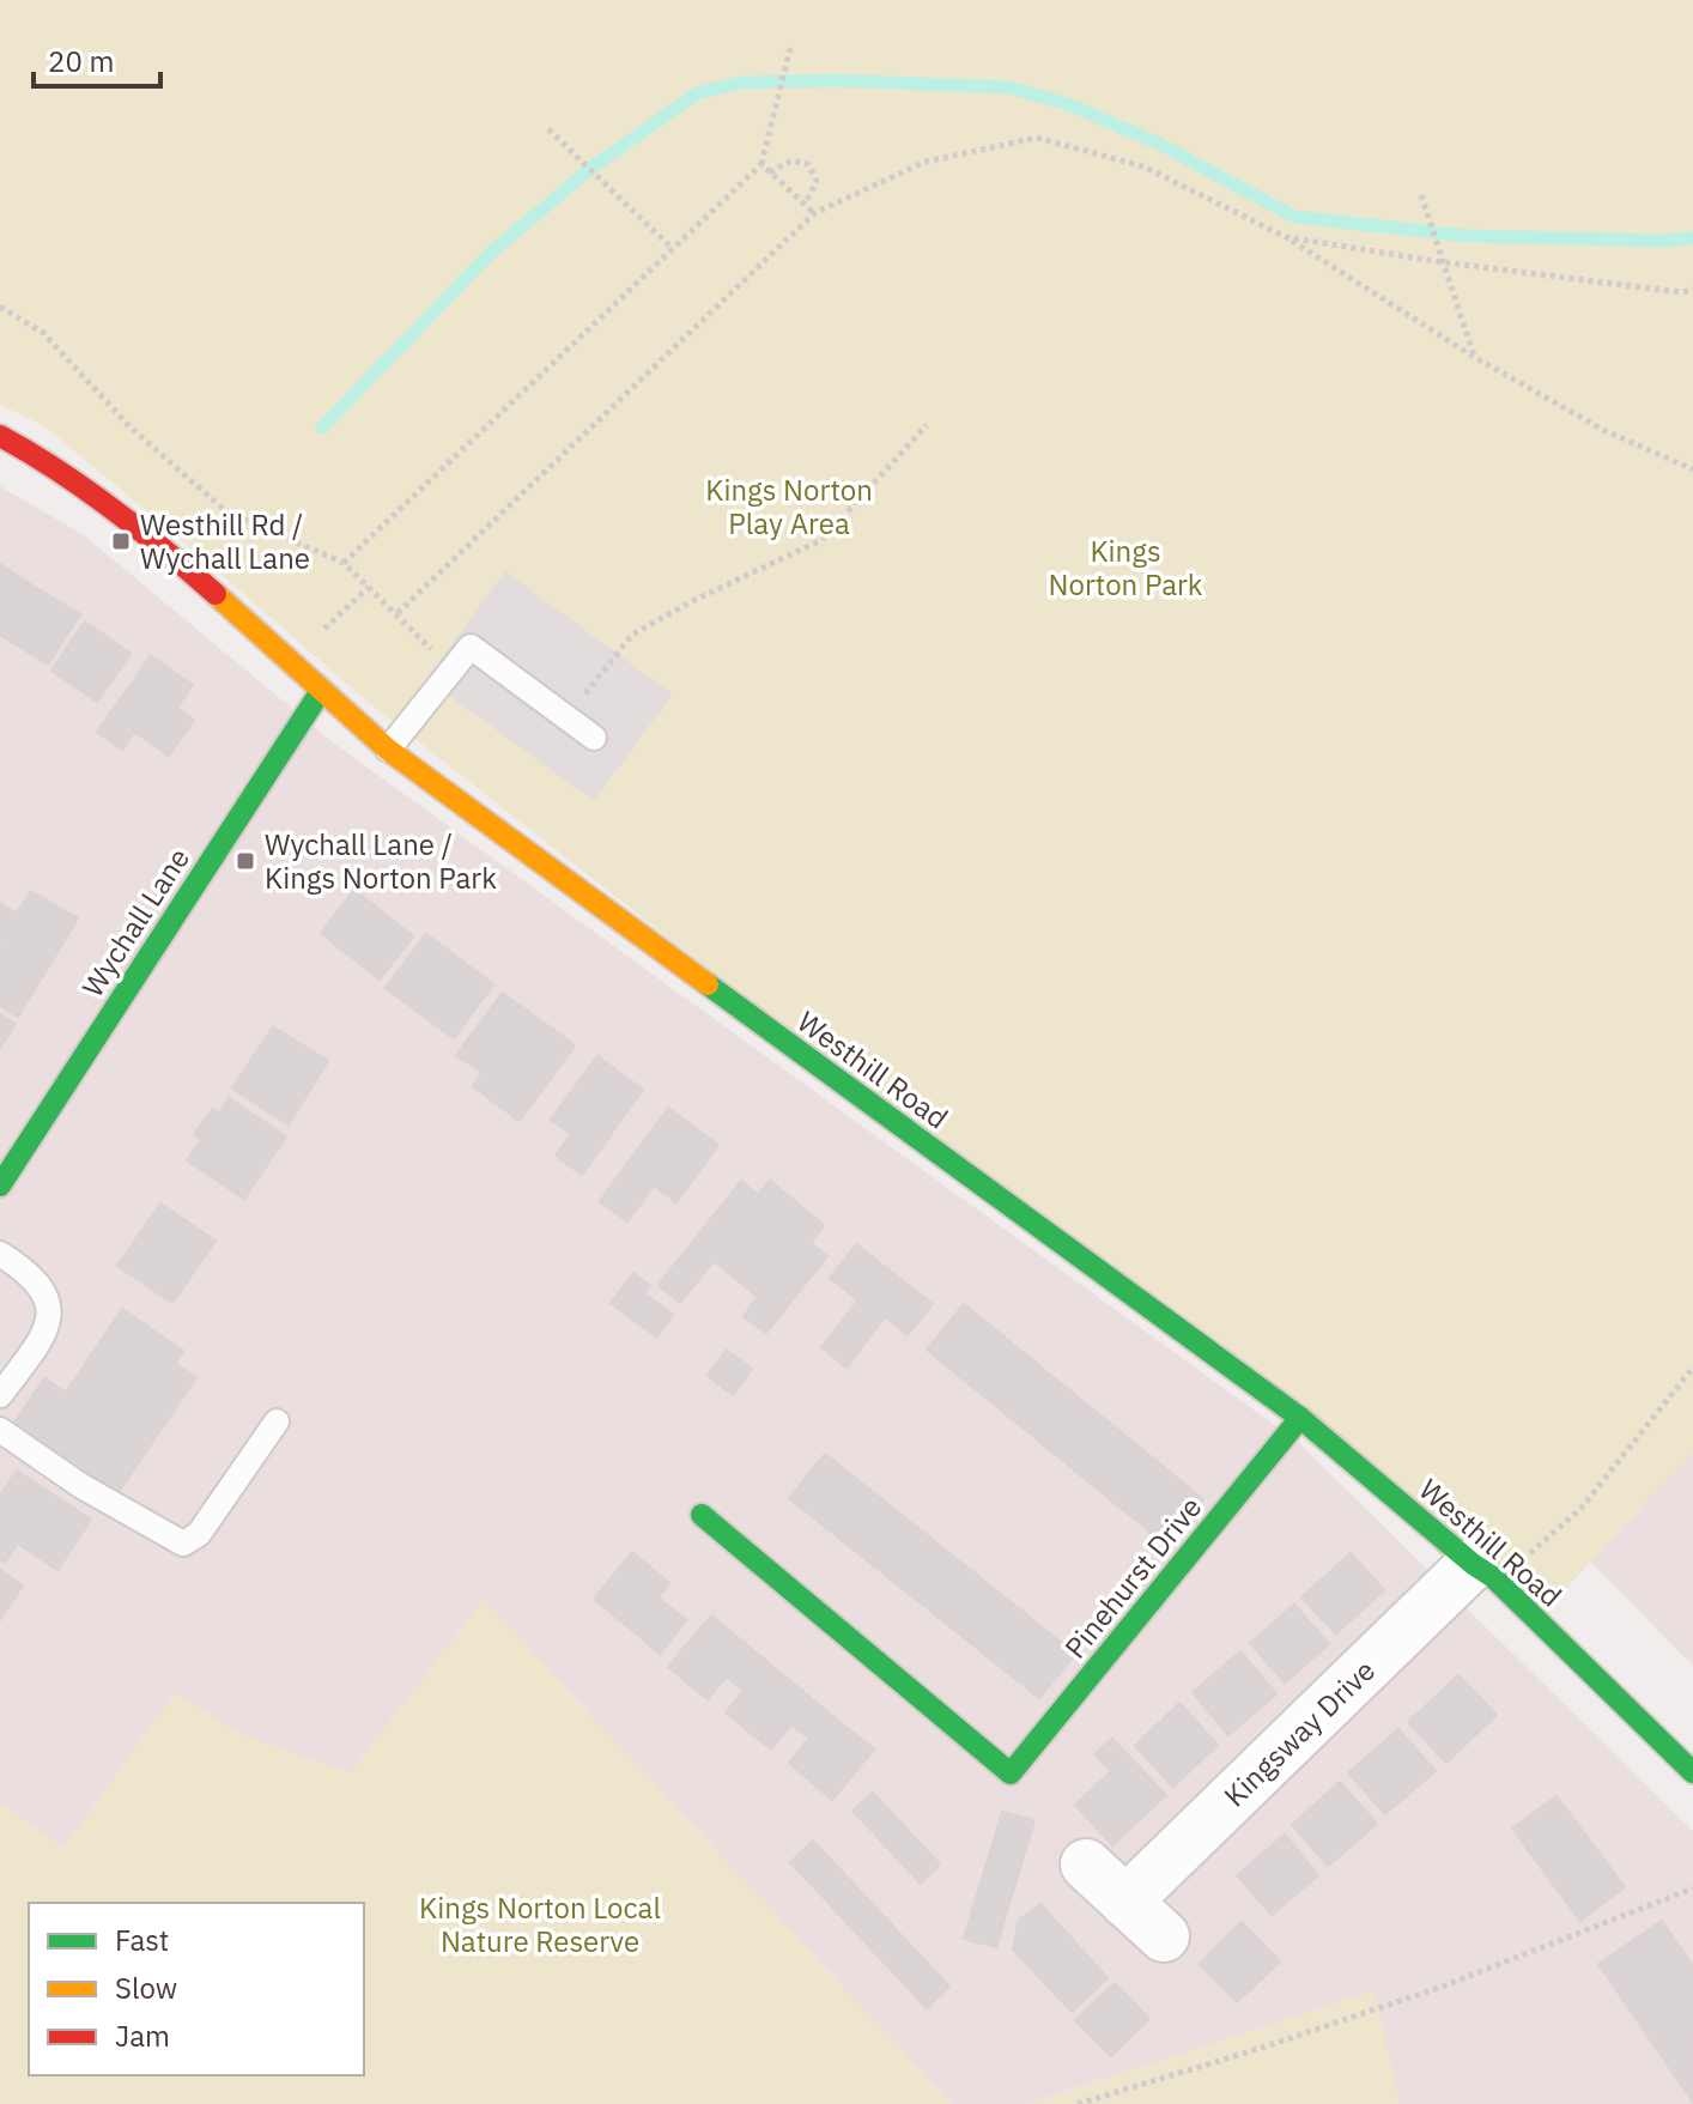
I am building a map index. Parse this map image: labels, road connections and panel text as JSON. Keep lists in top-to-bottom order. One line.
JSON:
{"streets":{"street":["Wychall Lane","Westhill Road","Pinehurst Drive","Kingsway Drive"]},"crossings":[["Wychall Lane","Westhill Road"],["Westhill Road","Pinehurst Drive"],["Westhill Road","Kingsway Drive"]],"parks":["Kings Norton Play Area","Kings Norton Park","Kings Norton Local Nature Reserve"],"places":{"transit":["Westhill Rd / Wychall Lane","Wychall Lane / Kings Norton Park"]},"legend":["Fast","Slow","Jam"],"scale_bar":"20 m"}
